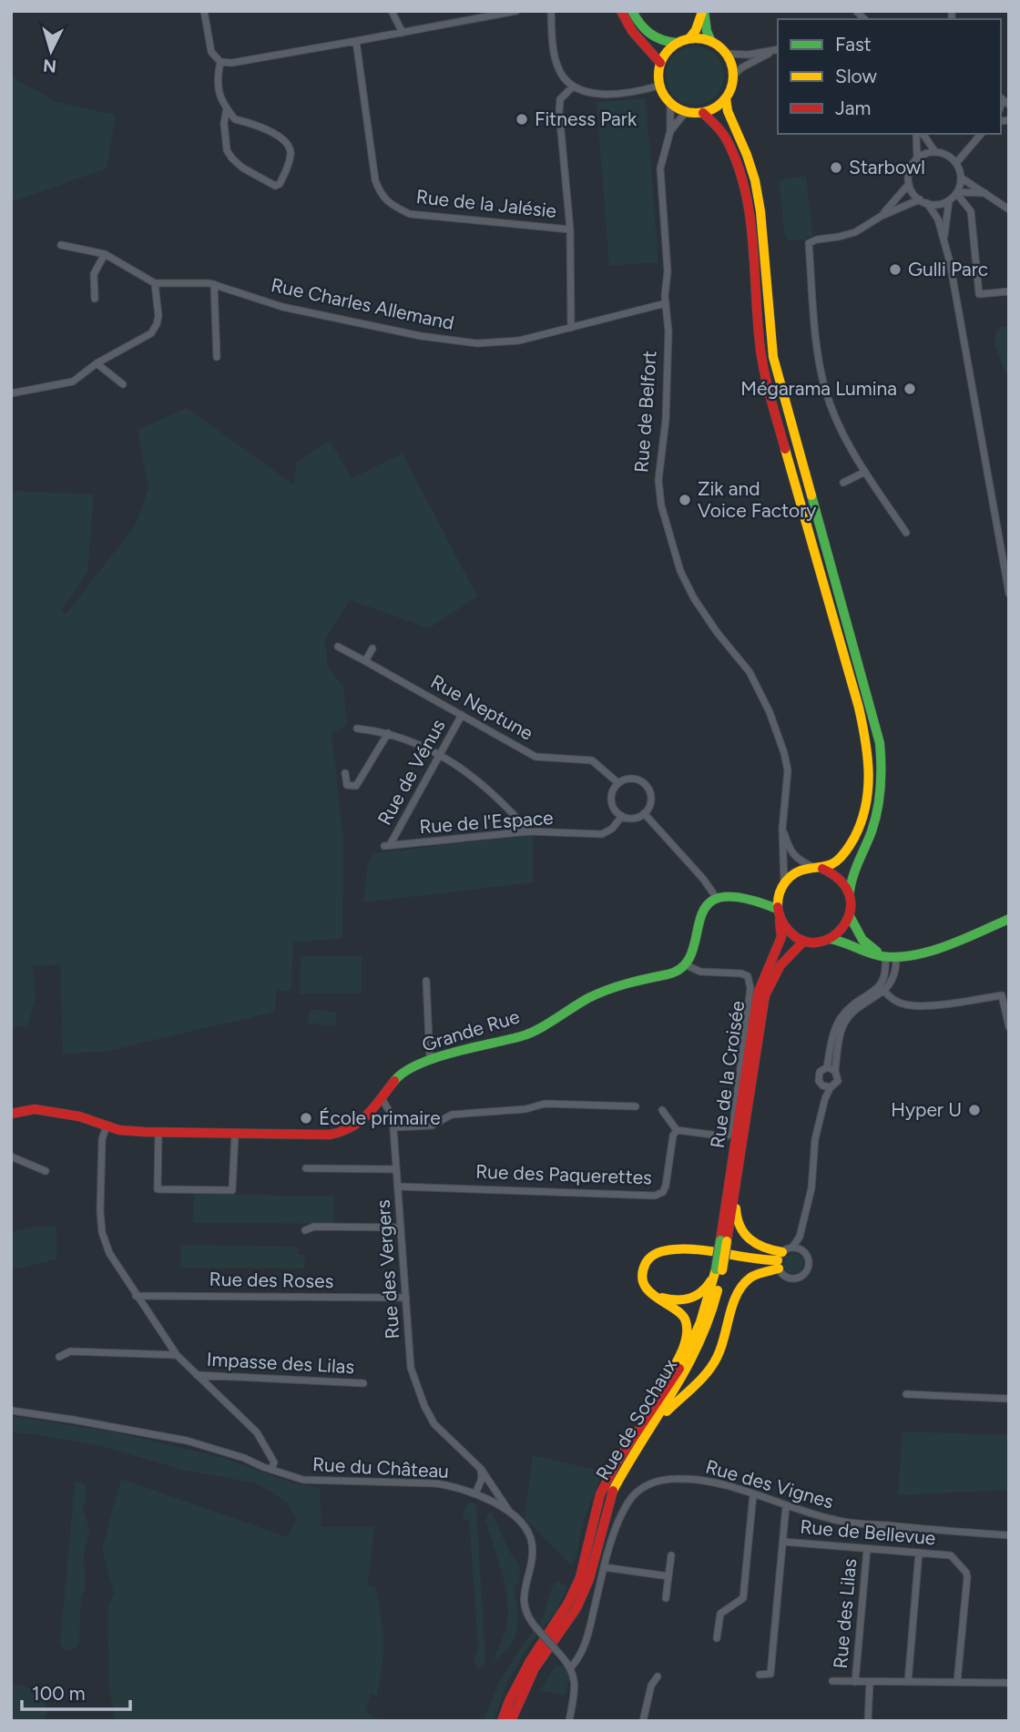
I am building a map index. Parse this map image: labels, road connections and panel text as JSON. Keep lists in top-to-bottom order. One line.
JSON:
{"streets":{"main road":["Grande Rue","Rue de la Croisée","Rue de Sochaux"],"street":["Rue de la Jalésie","Rue Charles Allemand","Rue de Belfort","Rue Neptune","Rue de Vénus","Rue de l'Espace","Rue des Paquerettes","Rue des Vergers","Rue des Roses","Impasse des Lilas","Rue du Château","Rue des Vignes","Rue de Bellevue","Rue des Lilas"]},"crossings":[["Rue Charles Allemand","Rue de Belfort"],["Rue Neptune","Rue de Vénus"],["Rue Neptune","Rue de l'Espace"],["Rue de Vénus","Rue de l'Espace"],["Grande Rue","Rue des Vergers"],["Rue des Paquerettes","Rue des Vergers"],["Rue des Vergers","Rue des Roses"],["Rue des Vergers","Rue du Château"],["Rue du Château","Rue des Vignes"],["Rue de Bellevue","Rue des Lilas"]],"places":["Fitness Park","Starbowl","Gulli Parc","Mégarama Lumina","Zik and Voice Factory","Hyper U","École primaire"],"legend":["Fast","Slow","Jam"],"scale_bar":"100 m","north":"bottom"}
